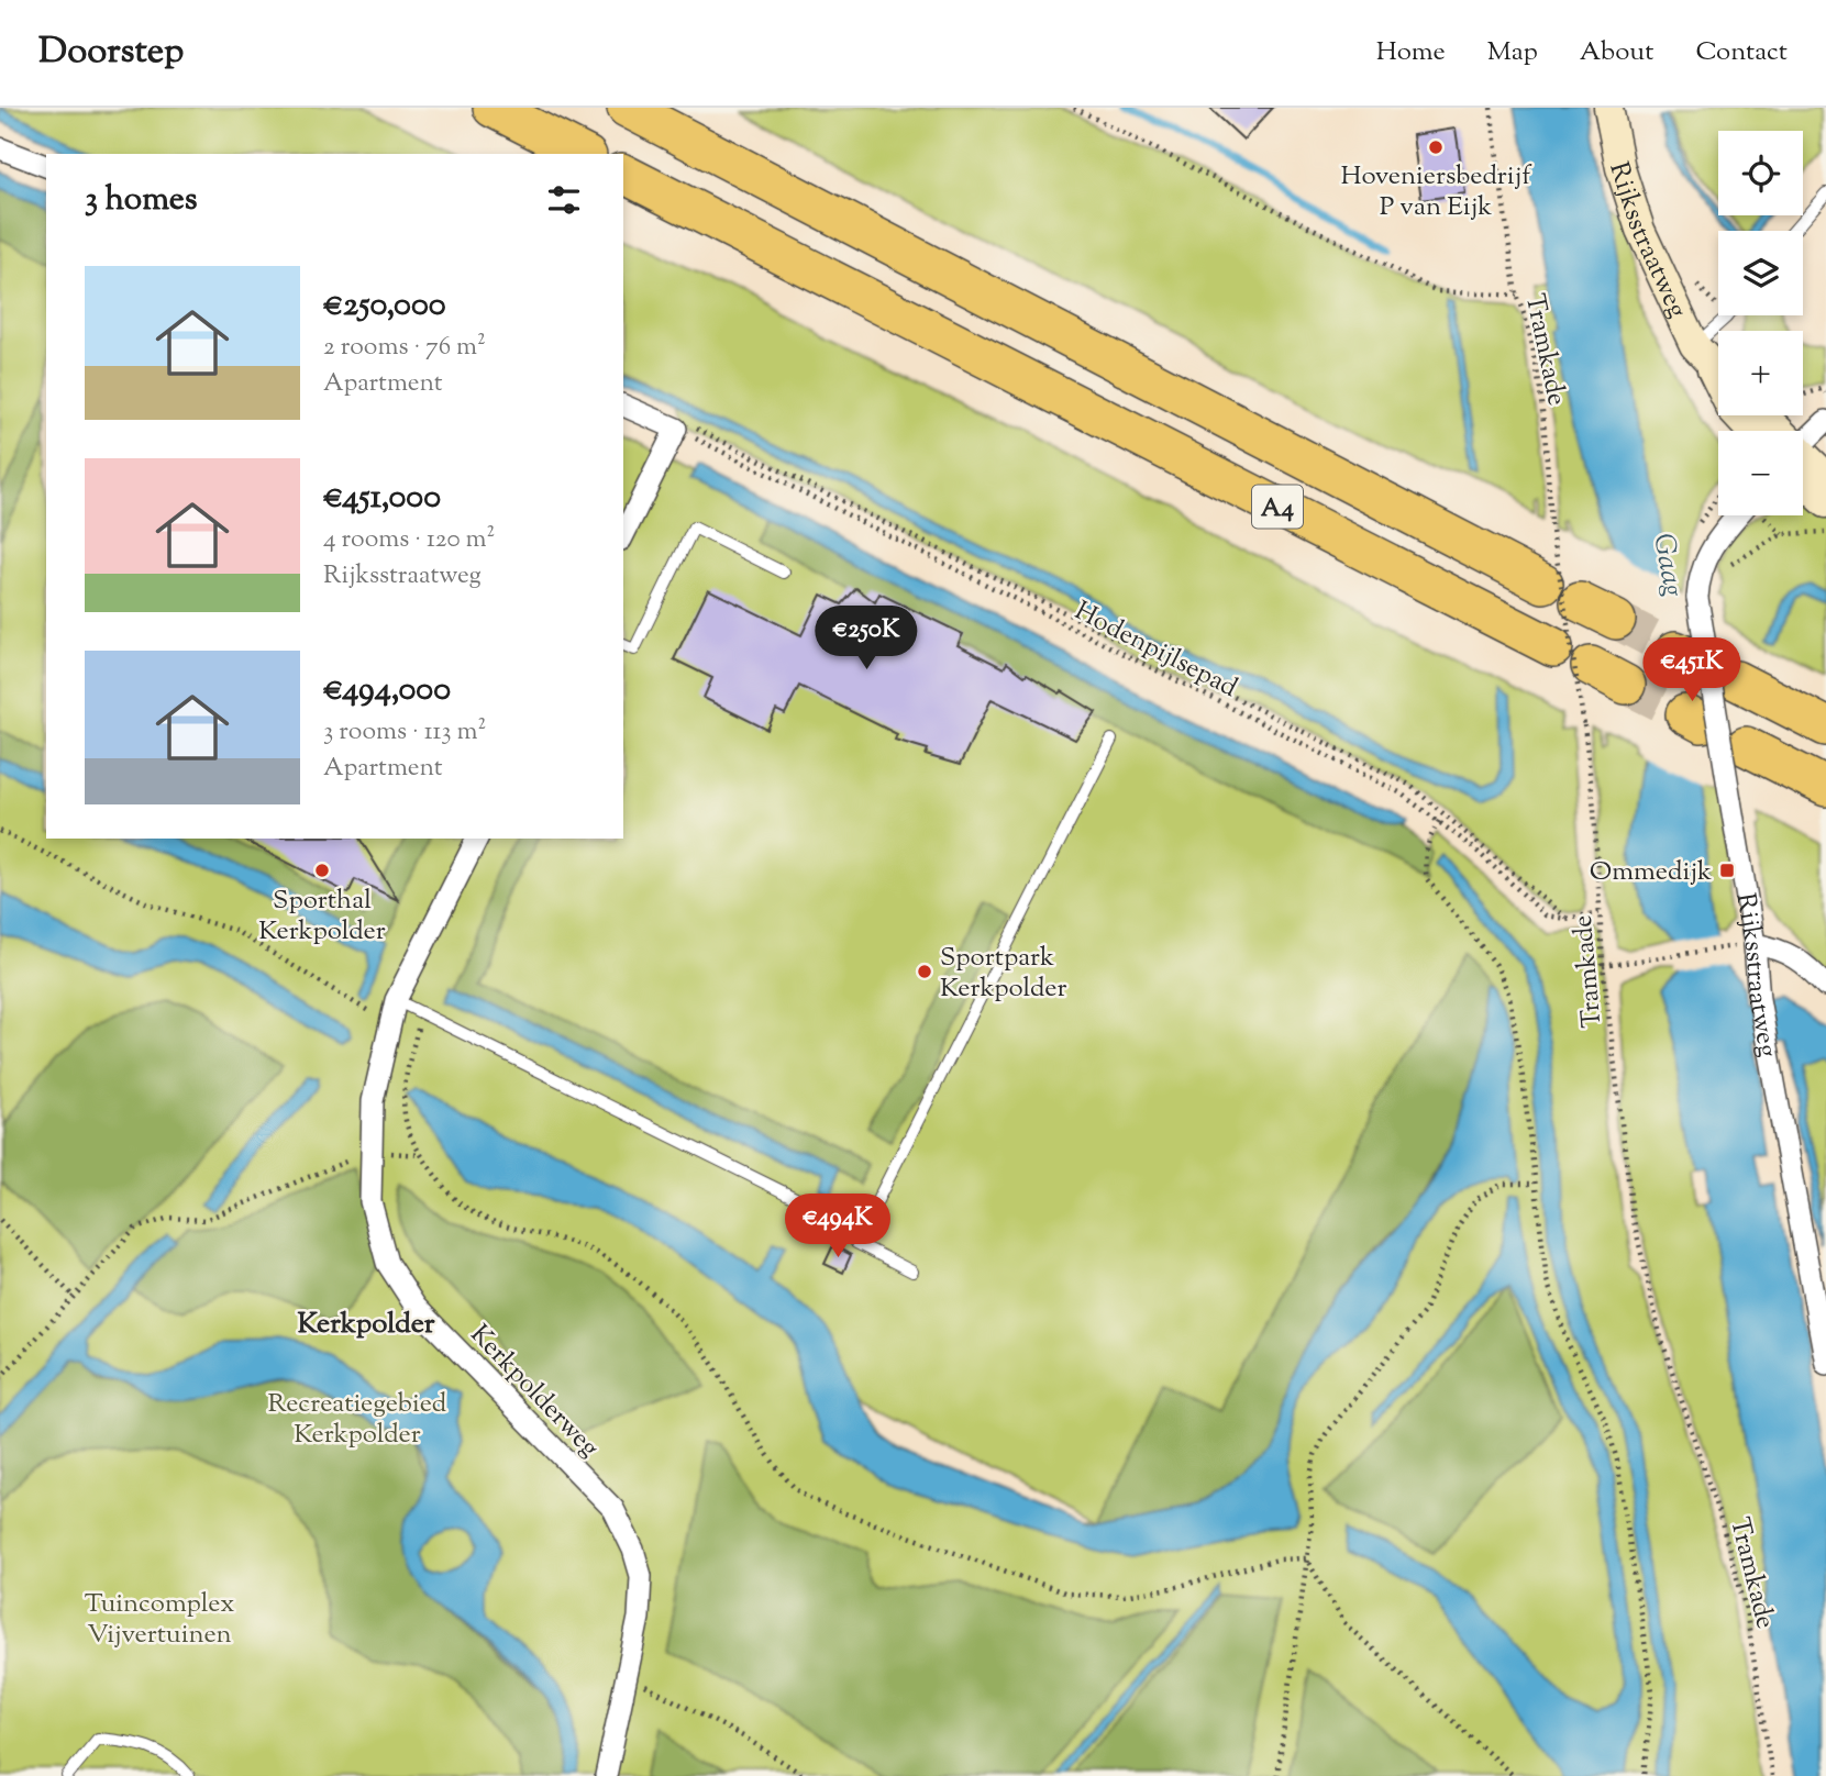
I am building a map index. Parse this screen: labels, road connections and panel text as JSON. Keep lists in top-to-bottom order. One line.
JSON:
{"streets":{"highway":["A4"],"main road":["Rijksstraatweg"],"street":["Kerkpolderweg"],"path":["Tramkade","Hodenpijlsepad"]},"districts":["Kerkpolder"],"water":["Gaag"],"parks":["Recreatiegebied Kerkpolder","Tuincomplex Vijvertuinen"],"places":{"other":["Hoveniersbedrijf P van Eijk","Sporthal Kerkpolder","Sportpark Kerkpolder"],"transit":["Ommedijk"]},"page":{"header":"Doorstep","nav":["Home","Map","About","Contact"],"map_buttons":["+","−"],"heading":"3 homes","list":[{"name":"€250,000","note":"2 rooms · 76 m² · Apartment"},{"name":"€451,000","note":"4 rooms · 120 m² · Rijksstraatweg"},{"name":"€494,000","note":"3 rooms · 113 m² · Apartment"}],"price":["€250K","€451K","€494K"]}}
